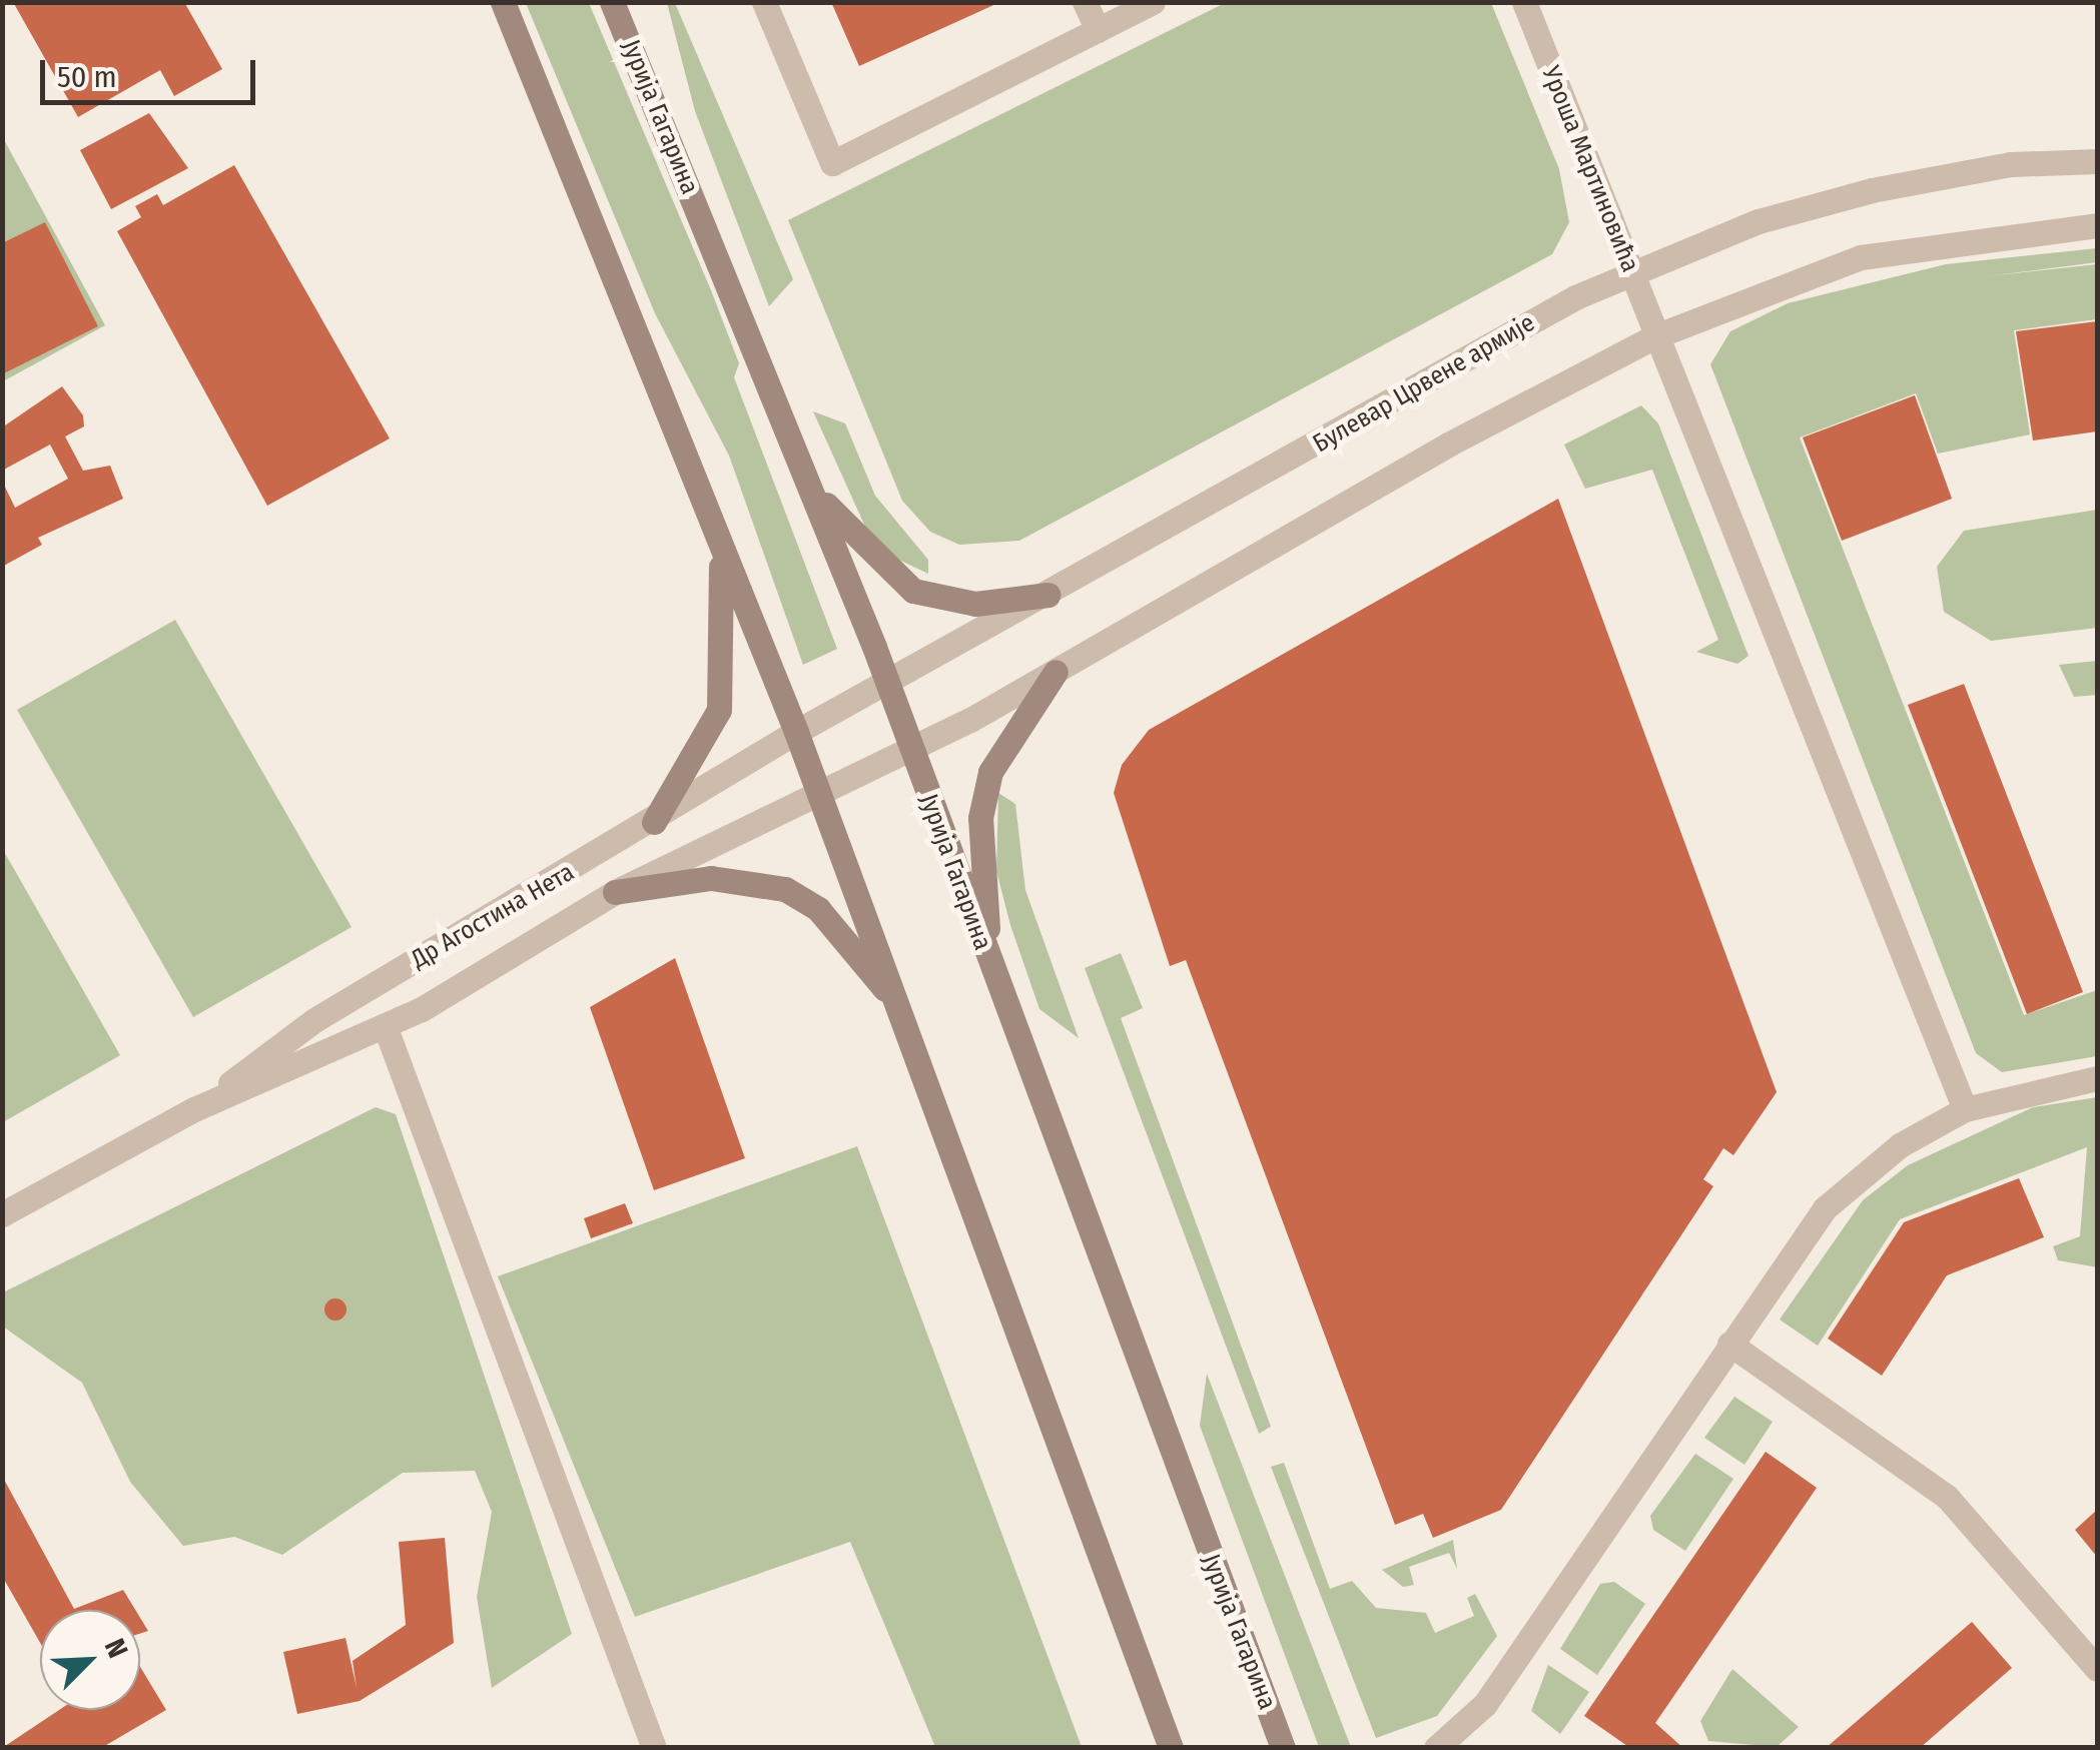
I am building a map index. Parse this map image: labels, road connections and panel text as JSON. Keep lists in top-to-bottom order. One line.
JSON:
{"streets":{"main road":["Јурија Гагарина"],"street":["Уроша Мартиновића","Булевар Црвене армије","Др Агостина Нета"]},"crossings":[["Јурија Гагарина","Булевар Црвене армије"],["Уроша Мартиновића","Булевар Црвене армије"],["Булевар Црвене армије","Др Агостина Нета"]],"scale_bar":"50 m","north":"top right"}
